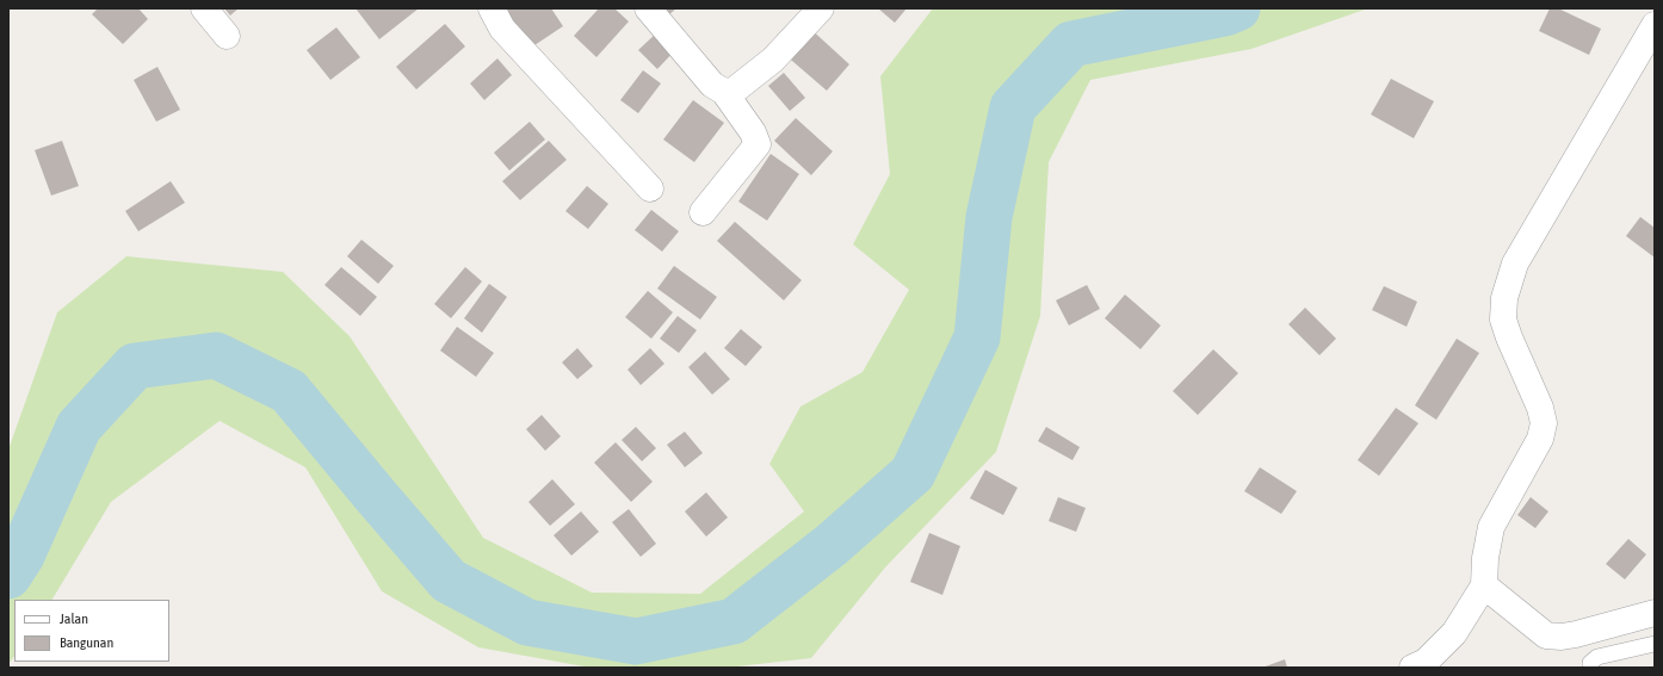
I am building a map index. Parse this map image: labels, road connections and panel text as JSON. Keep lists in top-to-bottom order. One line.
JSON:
{"legend":["Jalan","Bangunan"]}
